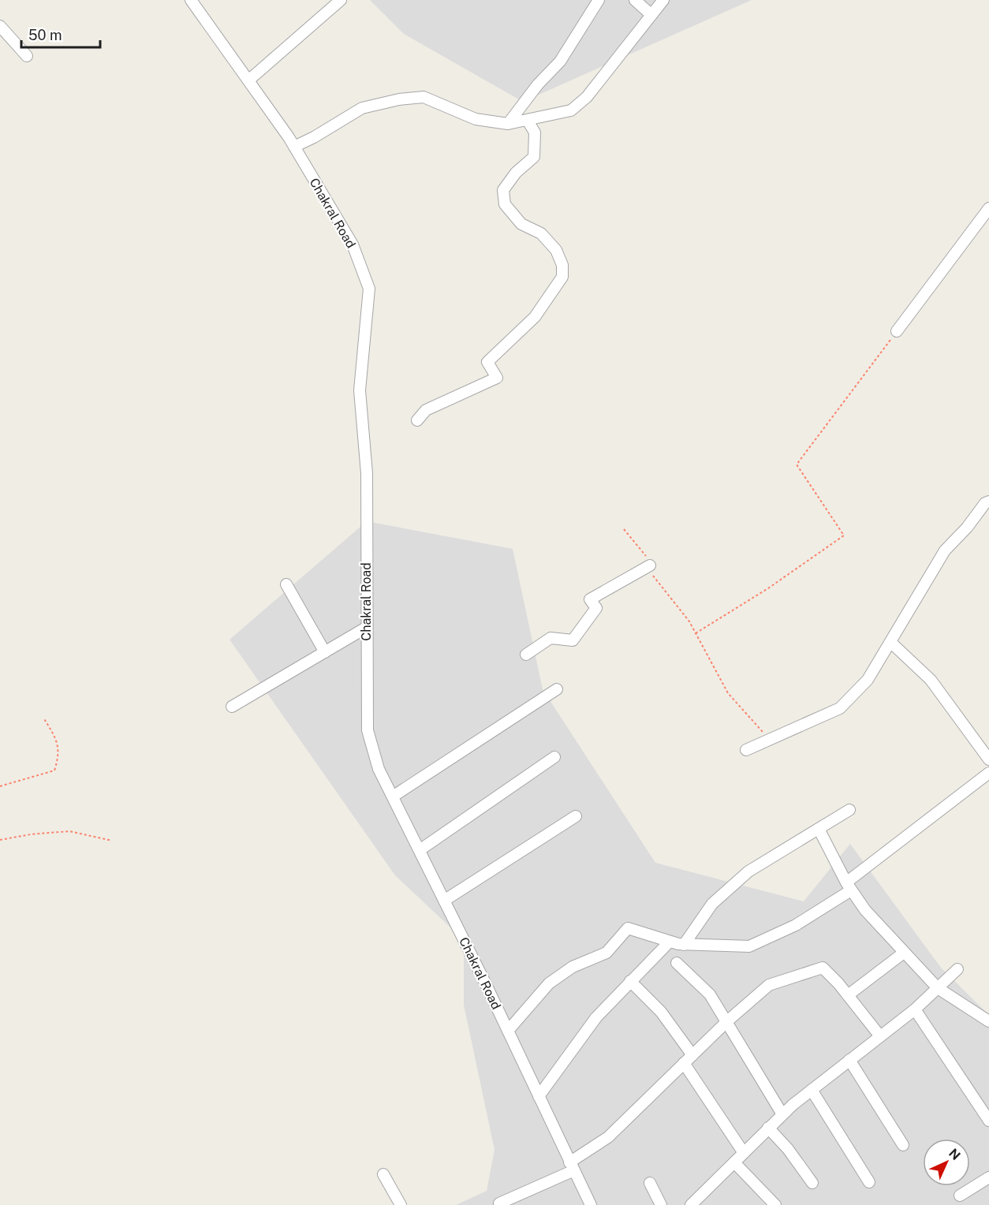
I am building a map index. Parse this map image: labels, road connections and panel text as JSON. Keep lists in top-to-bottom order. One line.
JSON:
{"streets":{"street":["Chakral Road"]},"scale_bar":"50 m","north":"top right"}
